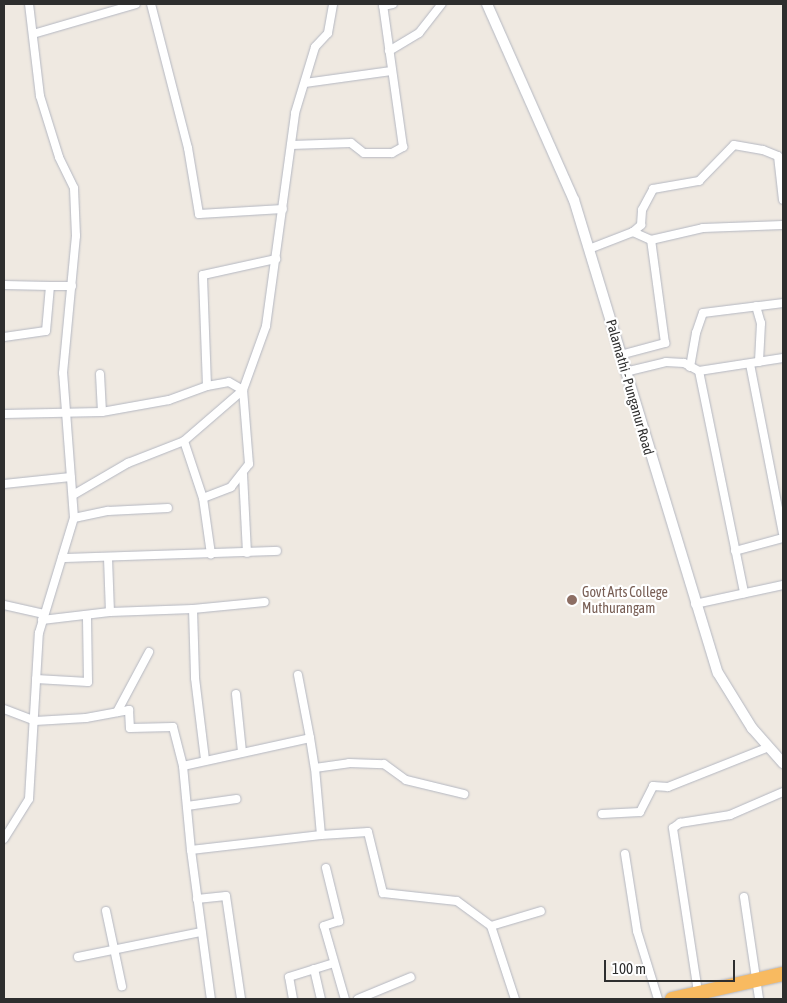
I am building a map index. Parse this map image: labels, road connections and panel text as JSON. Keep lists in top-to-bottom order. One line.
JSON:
{"streets":{"street":["Palamathi - Punganur Road"]},"places":["Govt Arts College Muthurangam"],"scale_bar":"100 m"}
